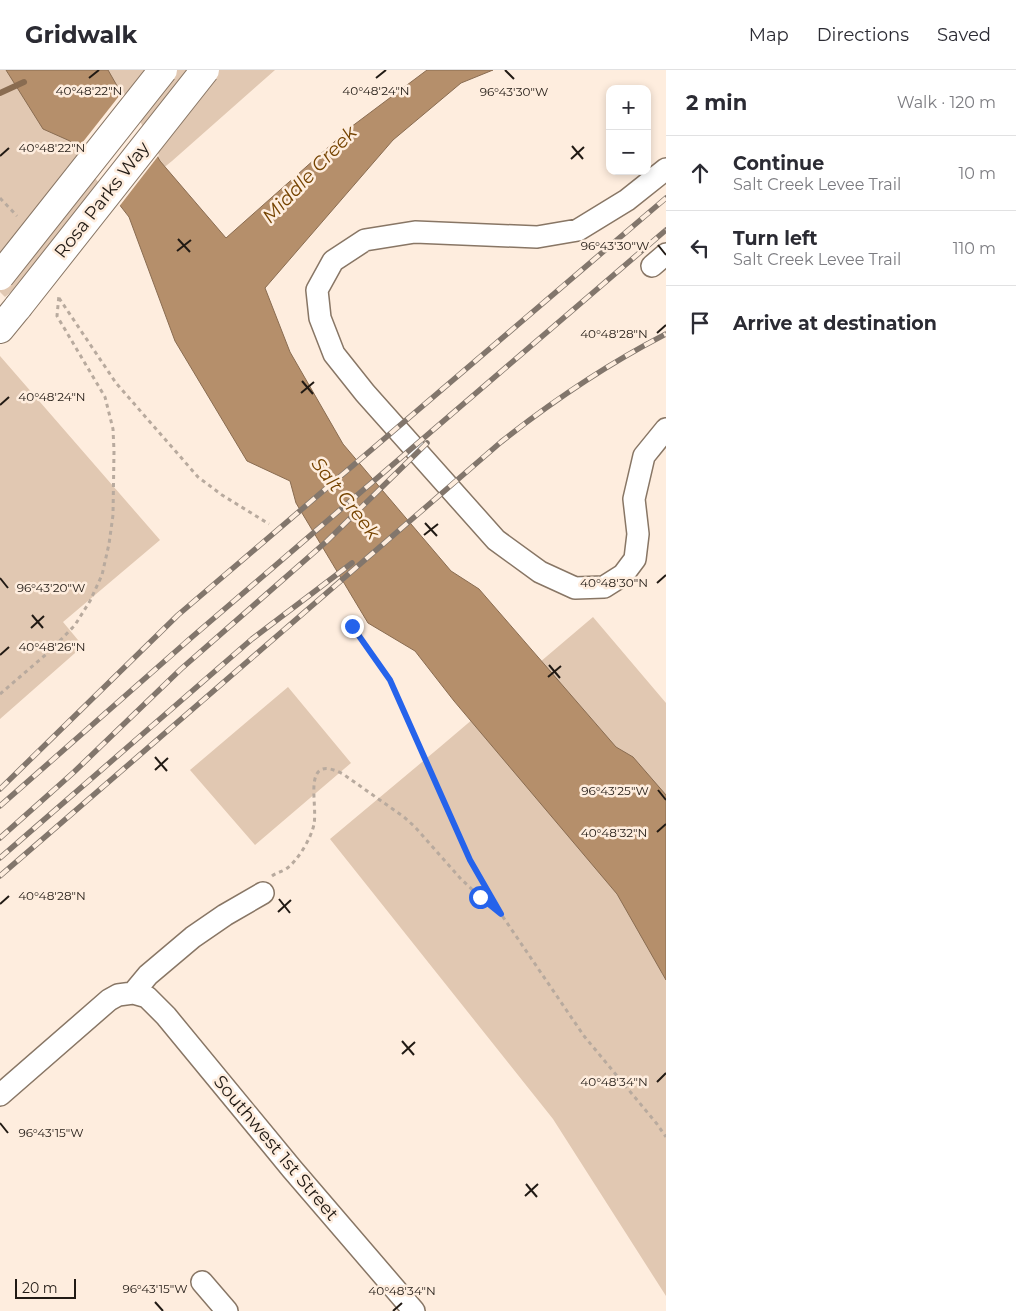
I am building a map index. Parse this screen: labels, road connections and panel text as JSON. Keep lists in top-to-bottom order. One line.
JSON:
{"streets":{"highway":["Rosa Parks Way"],"street":["Southwest 1st Street"]},"water":["Middle Creek","Salt Creek"],"scale_bar":"20 m","page":{"header":"Gridwalk","nav":["Map","Directions","Saved"],"heading":["2 min","Walk · 120 m"],"map_buttons":["+","−"],"list":[["Continue","Salt Creek Levee Trail","10 m"],["Turn left","Salt Creek Levee Trail","110 m"],"Arrive at destination"],"scale":"20 m"},"coordinates":["40°48'22\"N","40°48'24\"N","96°43'30\"W","40°48'28\"N","40°48'30\"N","96°43'20\"W","40°48'26\"N","96°43'25\"W","40°48'32\"N","40°48'34\"N","96°43'15\"W"]}
